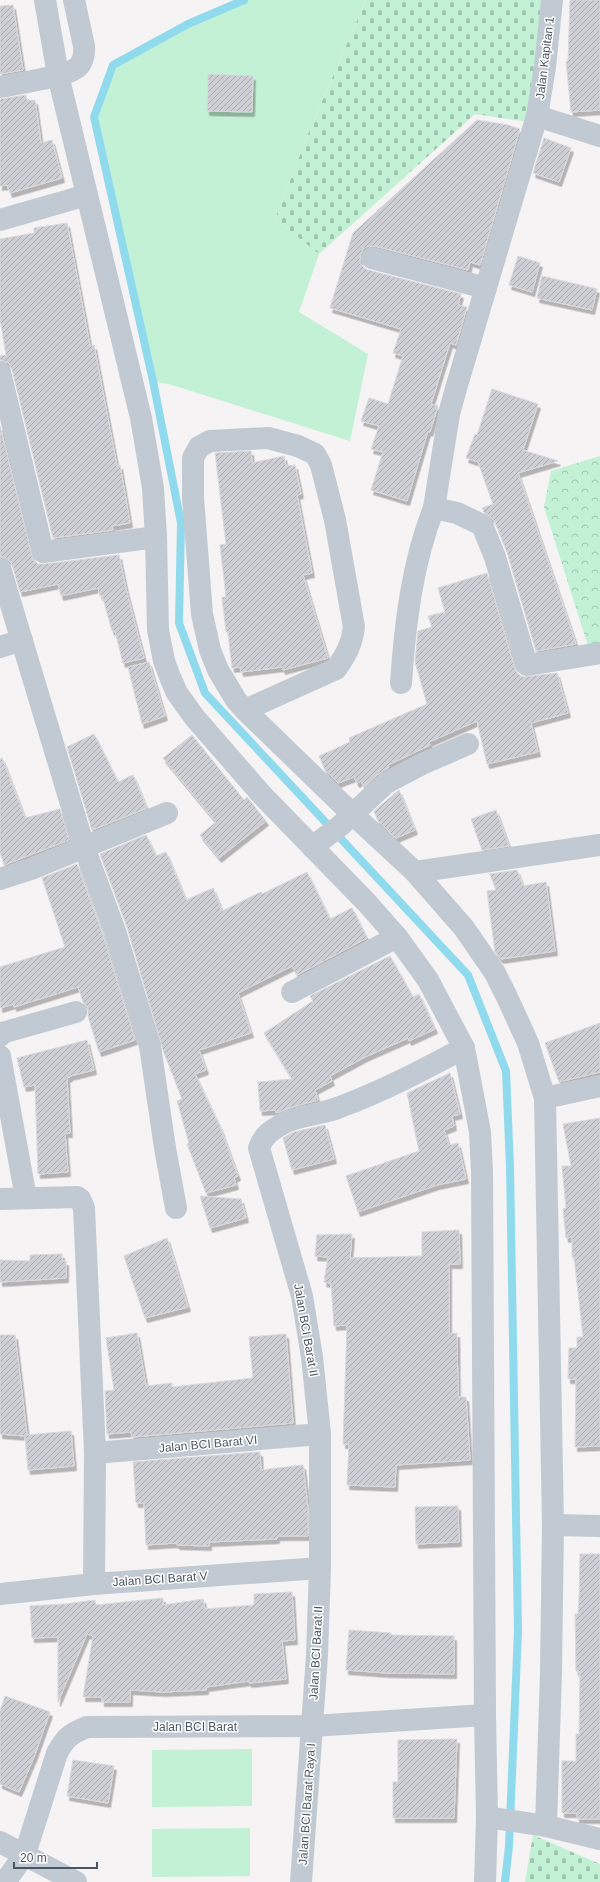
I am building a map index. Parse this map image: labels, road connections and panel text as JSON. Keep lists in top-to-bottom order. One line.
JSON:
{"streets":{"street":["Jalan Kapitan 1","Jalan BCI Barat II","Jalan BCI Barat VI","Jalan BCI Barat V","Jalan BCI Barat","Jalan BCI Barat Raya I"]},"crossings":[["Jalan BCI Barat II","Jalan BCI Barat VI"],["Jalan BCI Barat II","Jalan BCI Barat V"],["Jalan BCI Barat II","Jalan BCI Barat"],["Jalan BCI Barat II","Jalan BCI Barat Raya I"],["Jalan BCI Barat","Jalan BCI Barat Raya I"]],"scale_bar":"20 m"}
